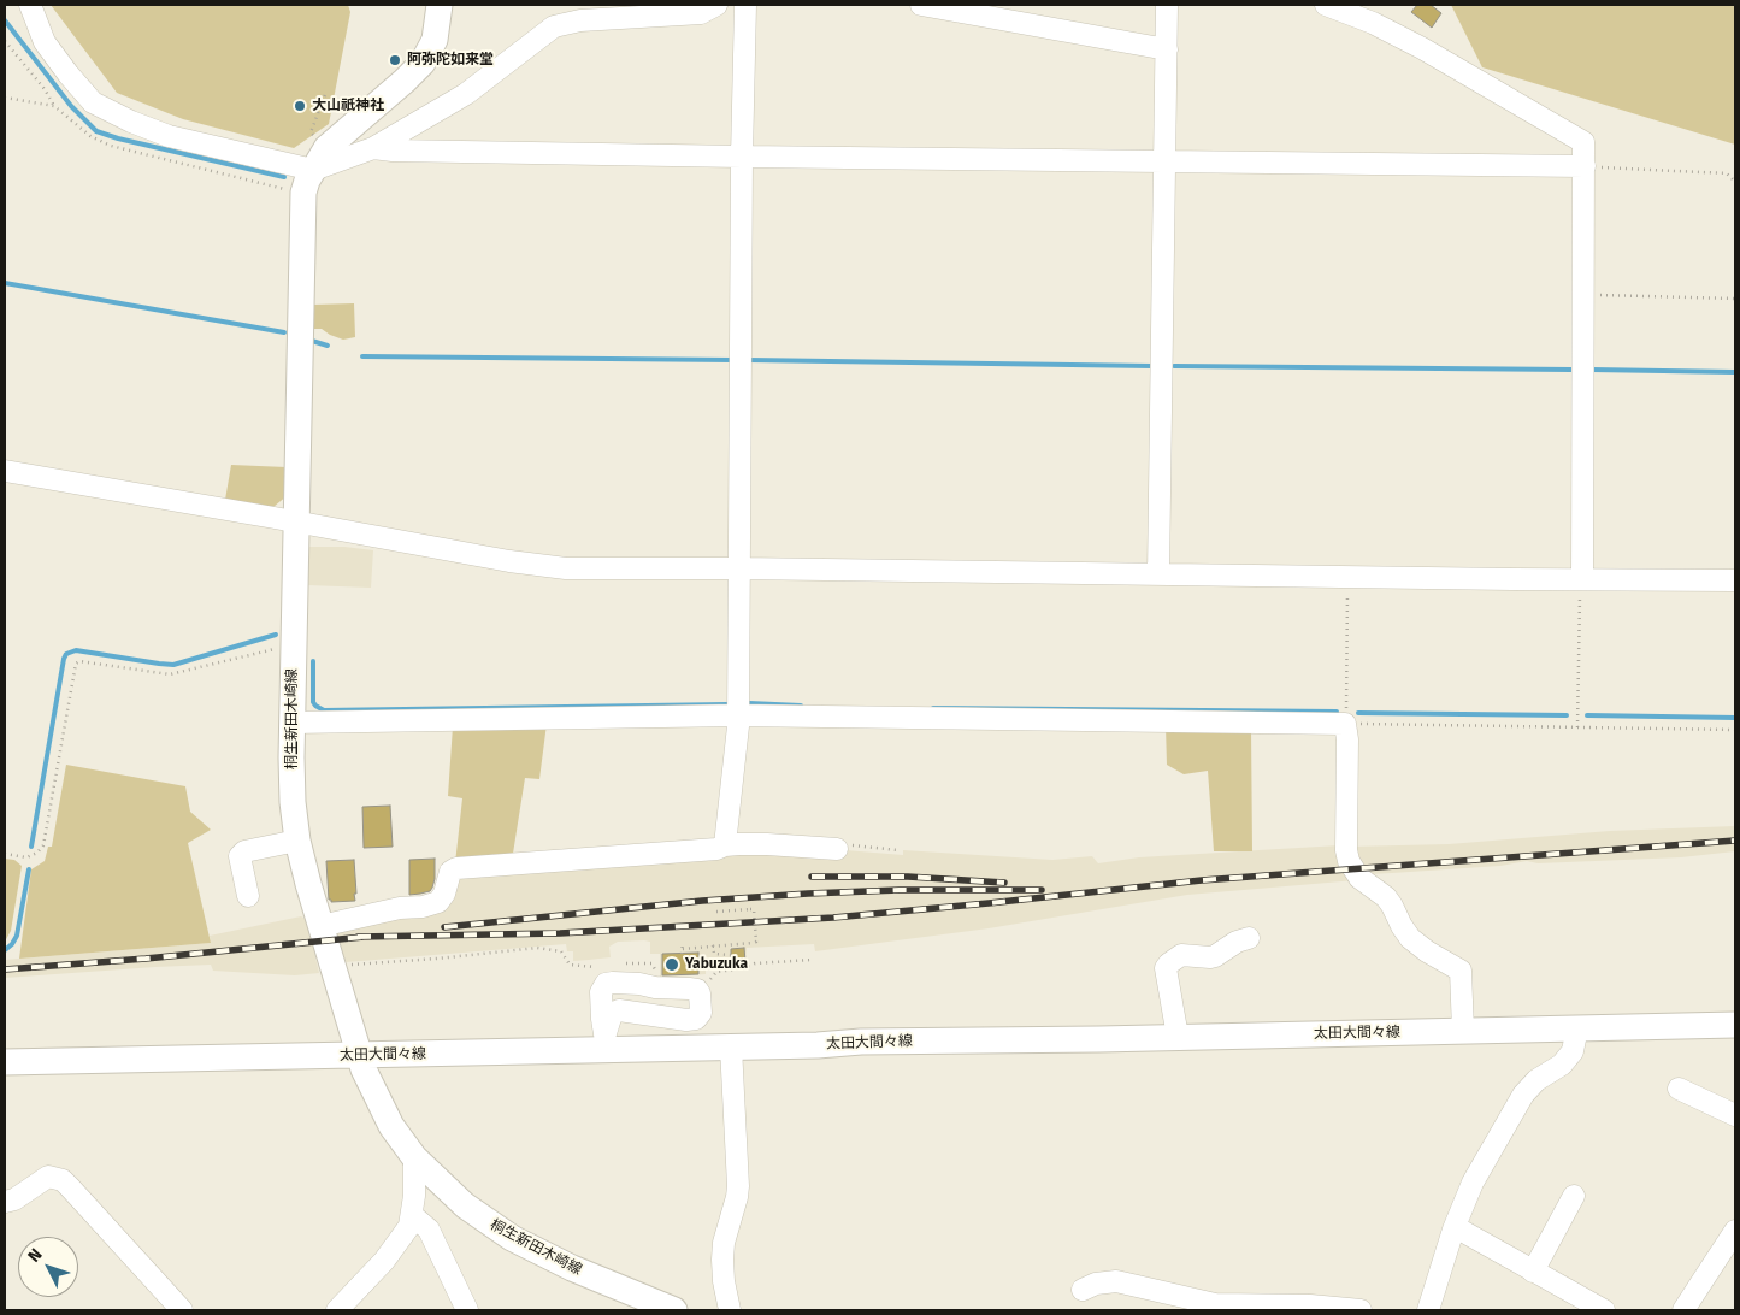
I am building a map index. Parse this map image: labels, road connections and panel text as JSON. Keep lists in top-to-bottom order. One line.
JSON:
{"streets":{"main road":["桐生新田木崎線","太田大間々線"]},"crossings":[["桐生新田木崎線","太田大間々線"]],"places":["阿弥陀如来堂","大山祇神社","Yabuzuka"],"north":"top left"}
